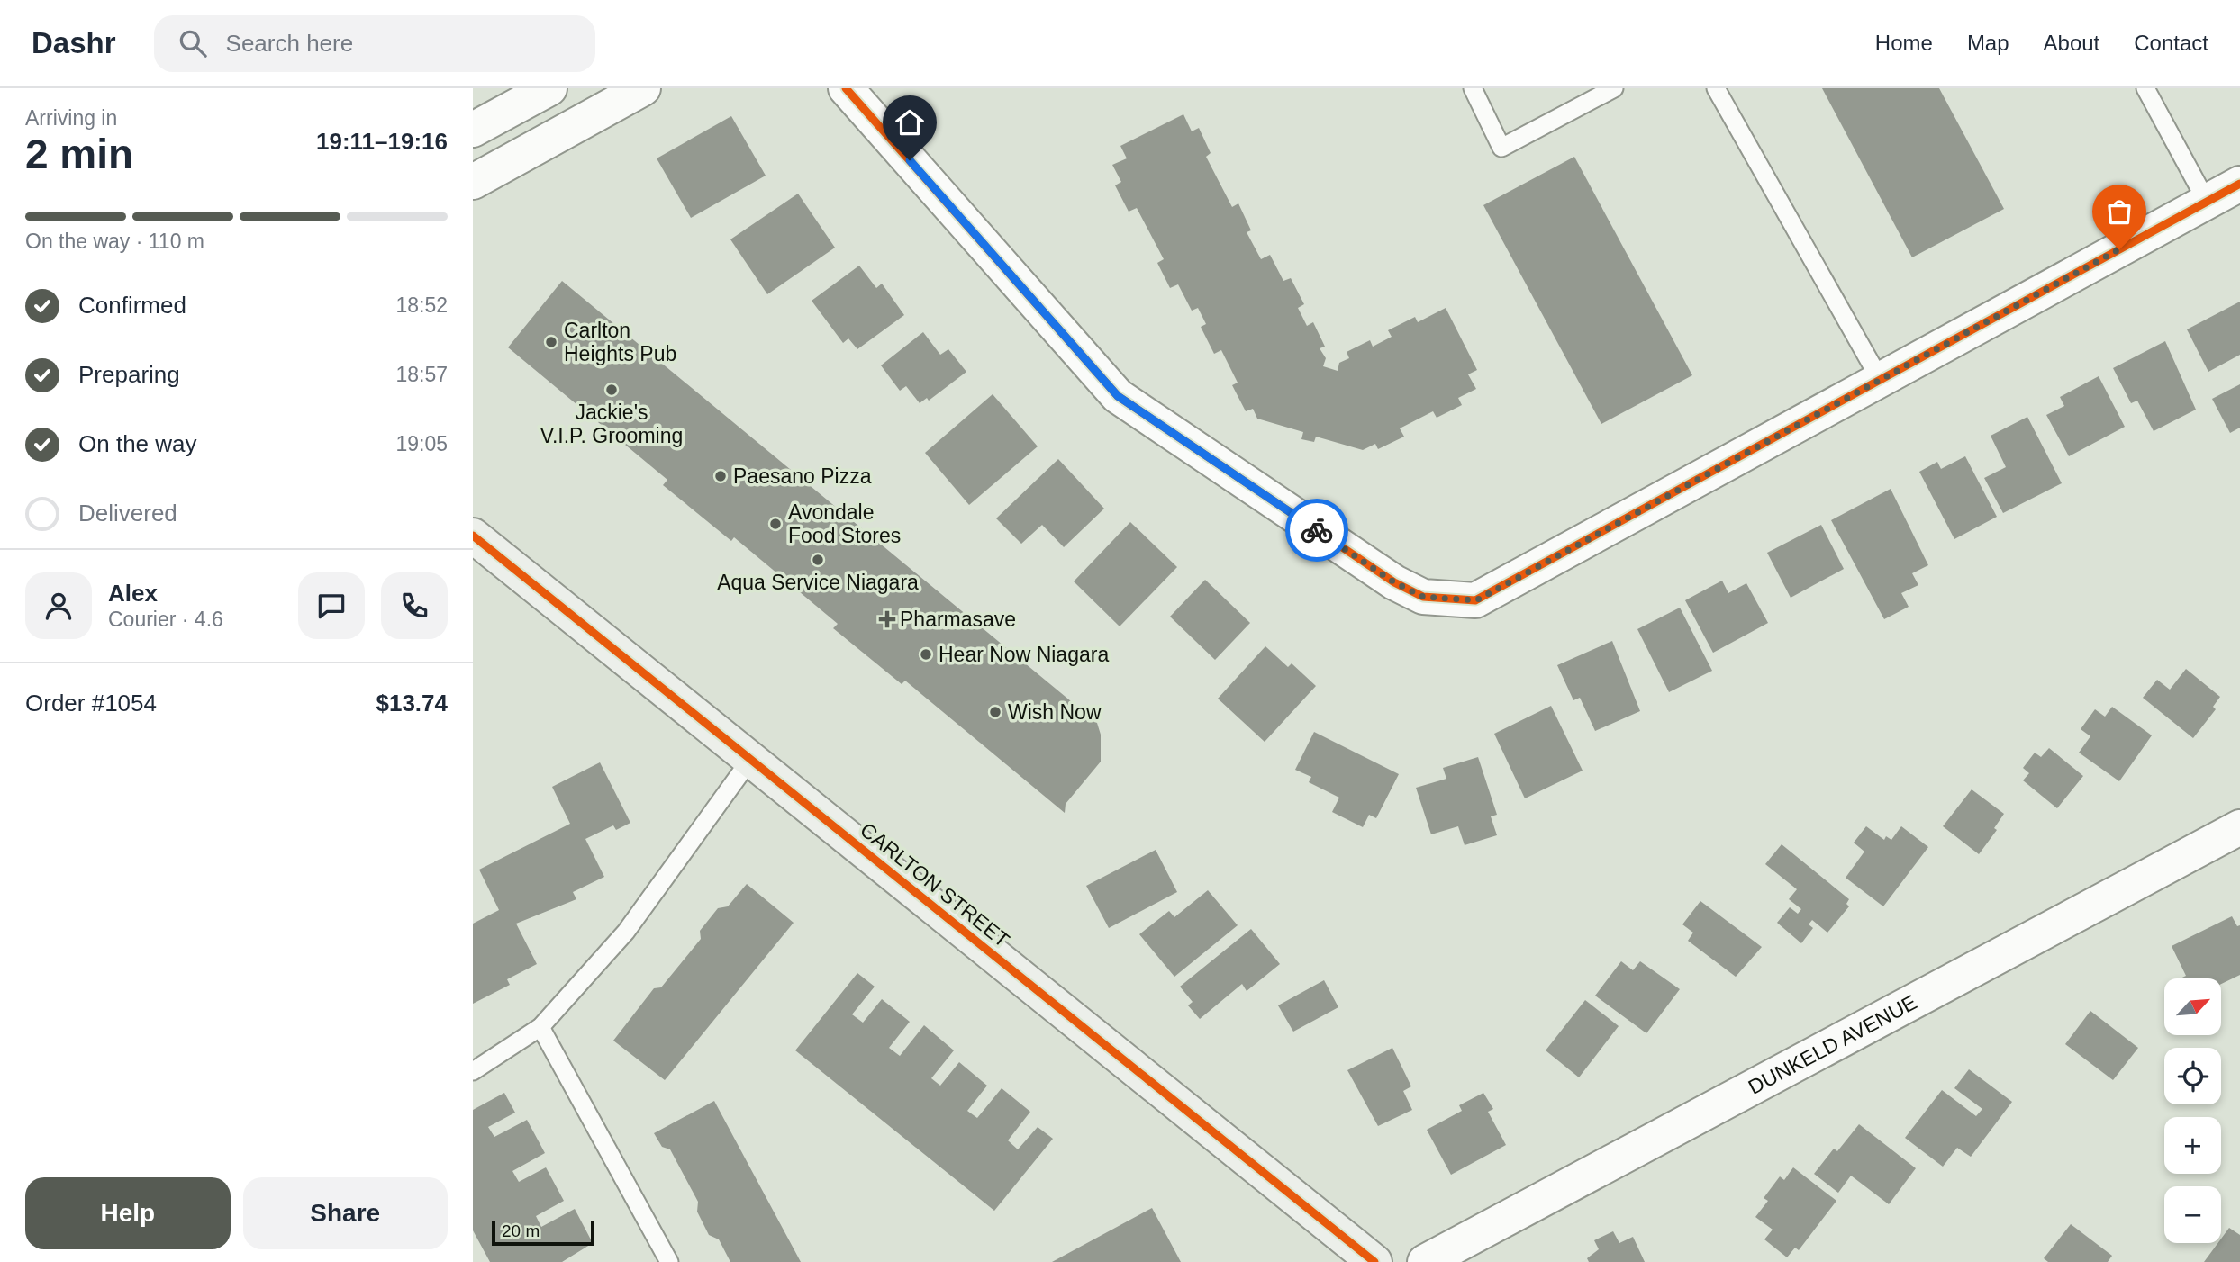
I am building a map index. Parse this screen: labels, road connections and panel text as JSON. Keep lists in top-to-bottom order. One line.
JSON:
{"streets":{"main road":["CARLTON STREET"],"street":["DUNKELD AVENUE"]},"places":{"other":["Carlton Heights Pub","Jackie's V.I.P. Grooming","Paesano Pizza","Avondale Food Stores","Aqua Service Niagara","Hear Now Niagara","Wish Now"],"health":["Pharmasave"]},"scale_bar":"20 m","north":"top right","page":{"header":"Dashr","search":"Search here","nav":["Home","Map","About","Contact"],"heading":["2 min","Arriving in","19:11–19:16"],"panel":["Alex","Courier · 4.6","Order #1054","$13.74"],"bar":"On the way · 110 m","list":[["Confirmed","18:52"],["Preparing","18:57"],["On the way","19:05"],"Delivered"],"map_buttons":["+","−"],"buttons":["Help","Share"],"scale":"20 m"}}
